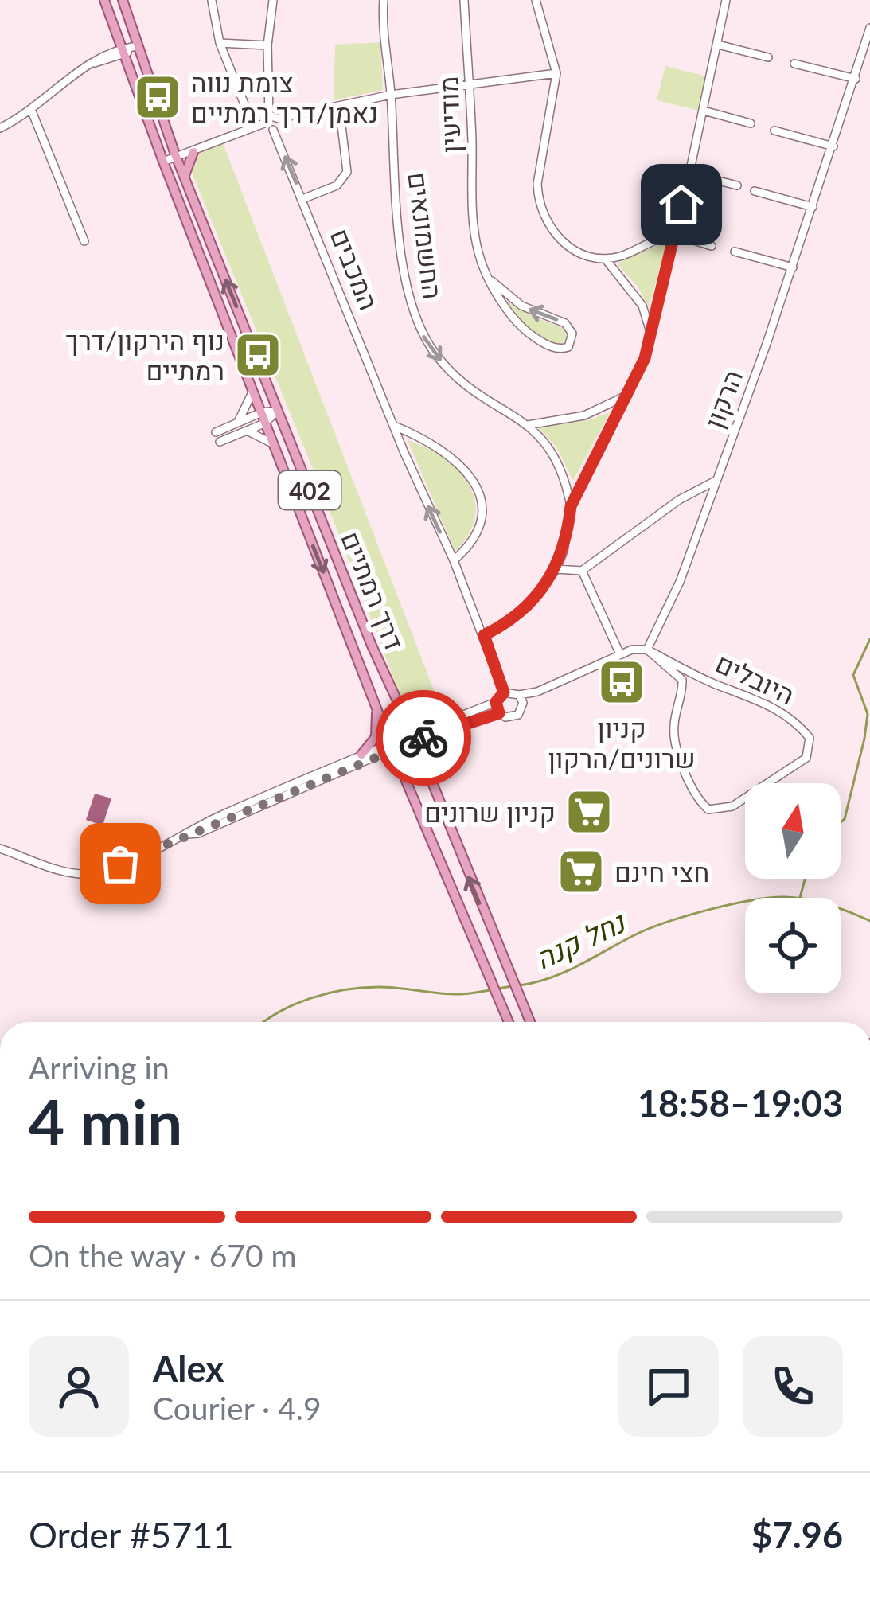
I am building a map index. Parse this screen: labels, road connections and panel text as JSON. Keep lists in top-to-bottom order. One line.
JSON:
{"streets":{"main road":["402","דרך רמתיים"],"street":["מודיעין","החשמונאים","המכבים","הרקון","היובלים"]},"crossings":[["הרקון","היובלים"]],"one_way":["החשמונאים","המכבים"],"water":["נחל קנה"],"places":{"bus stop":["צומת נווה נאמן/דרך רמתיים","נוף הירקון/דרך רמתיים","קניון שרונים/הרקון"],"supermarket":["קניון שרונים","חצי חינם"]},"north":"top","page":{"heading":["4 min","Arriving in","18:58–19:03"],"panel":["Alex","Courier · 4.9","Order #5711","$7.96"],"bar":"On the way · 670 m"}}
